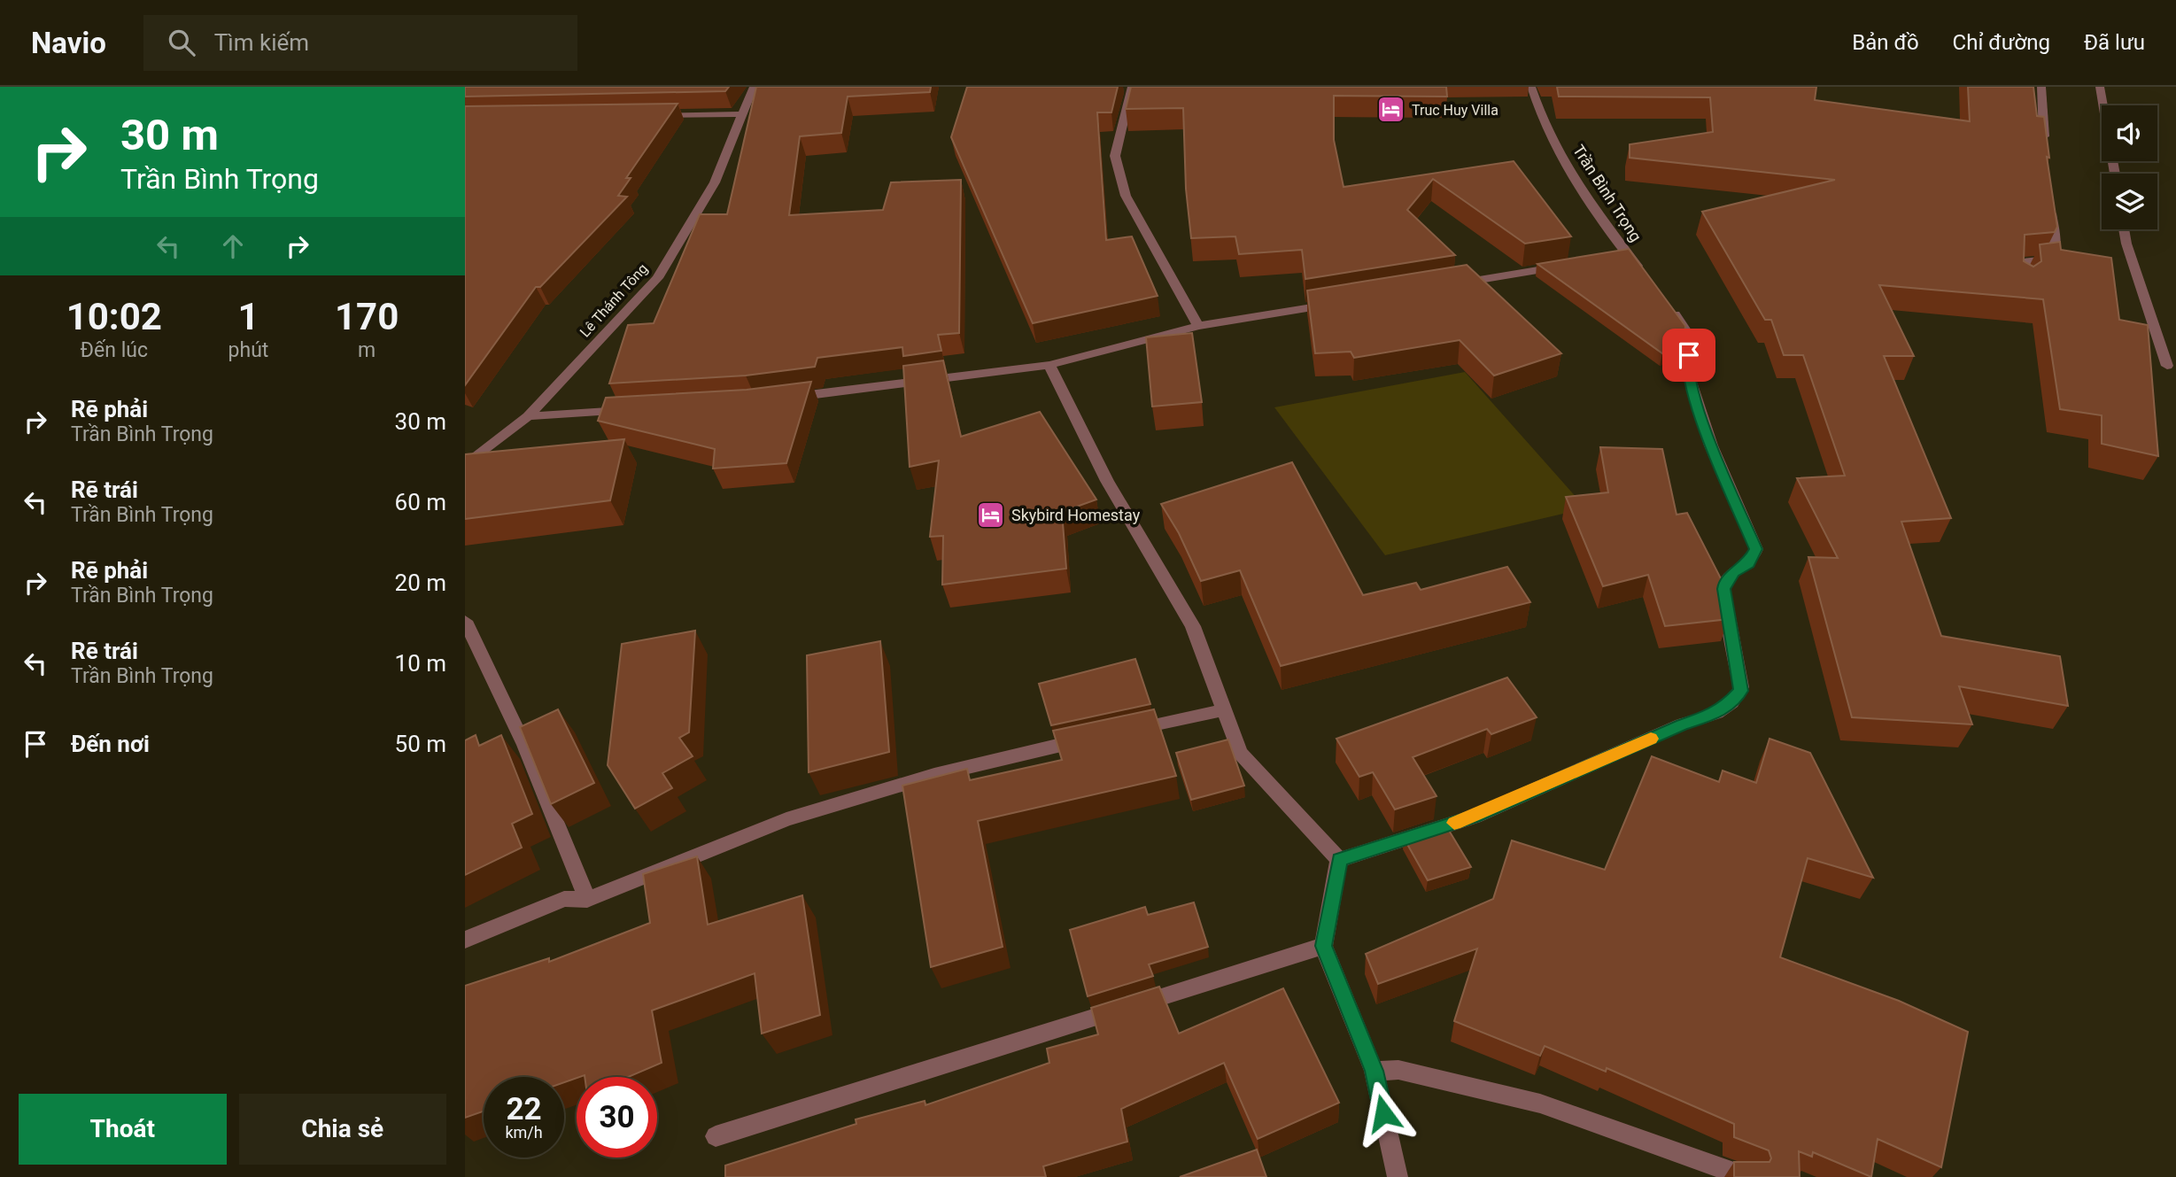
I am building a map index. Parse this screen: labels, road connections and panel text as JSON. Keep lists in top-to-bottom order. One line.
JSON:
{"streets":{"street":["Trần Bình Trọng","Lê Thánh Tông"]},"places":{"hotel":["Truc Huy Villa","Skybird Homestay"]},"page":{"header":"Navio","search":"Tìm kiếm","nav":["Bản đồ","Chỉ đường","Đã lưu"],"turn":["30 m","Trần Bình Trọng"],"eta":["10:02","Đến lúc","1","phút","170","m"],"list":[{"name":"Rẽ phải","note":"Trần Bình Trọng","value":"30 m"},{"name":"Rẽ trái","note":"Trần Bình Trọng","value":"60 m"},{"name":"Rẽ phải","note":"Trần Bình Trọng","value":"20 m"},{"name":"Rẽ trái","note":"Trần Bình Trọng","value":"10 m"},{"name":"Đến nơi","value":"50 m"}],"speed":"22 km/h","limit":"30","buttons":["Thoát","Chia sẻ"]}}
